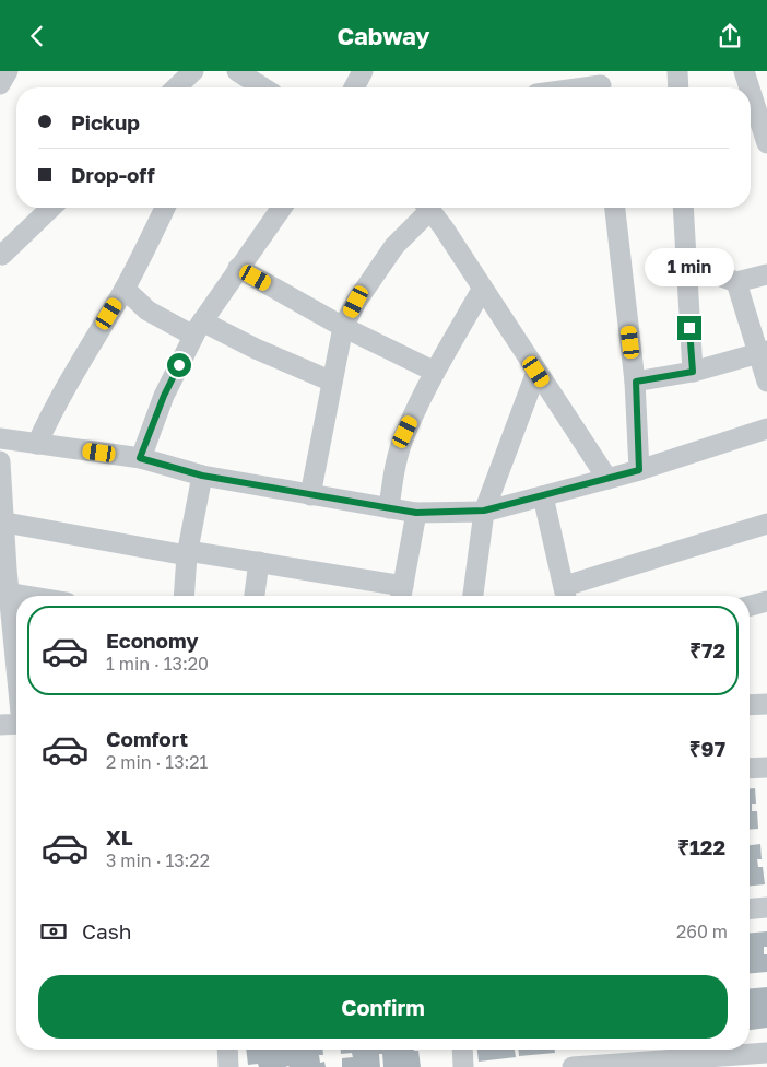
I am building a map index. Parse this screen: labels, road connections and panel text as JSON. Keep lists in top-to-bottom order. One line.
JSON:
{"page":{"header":"Cabway","banner":["Pickup","Drop-off"],"bubble":"1 min","list":[{"name":"Economy","note":"1 min · 13:20","value":"₹72"},{"name":"Comfort","note":"2 min · 13:21","value":"₹97"},{"name":"XL","note":"3 min · 13:22","value":"₹122"}],"pay":["Cash","260 m"],"buttons":"Confirm"}}
